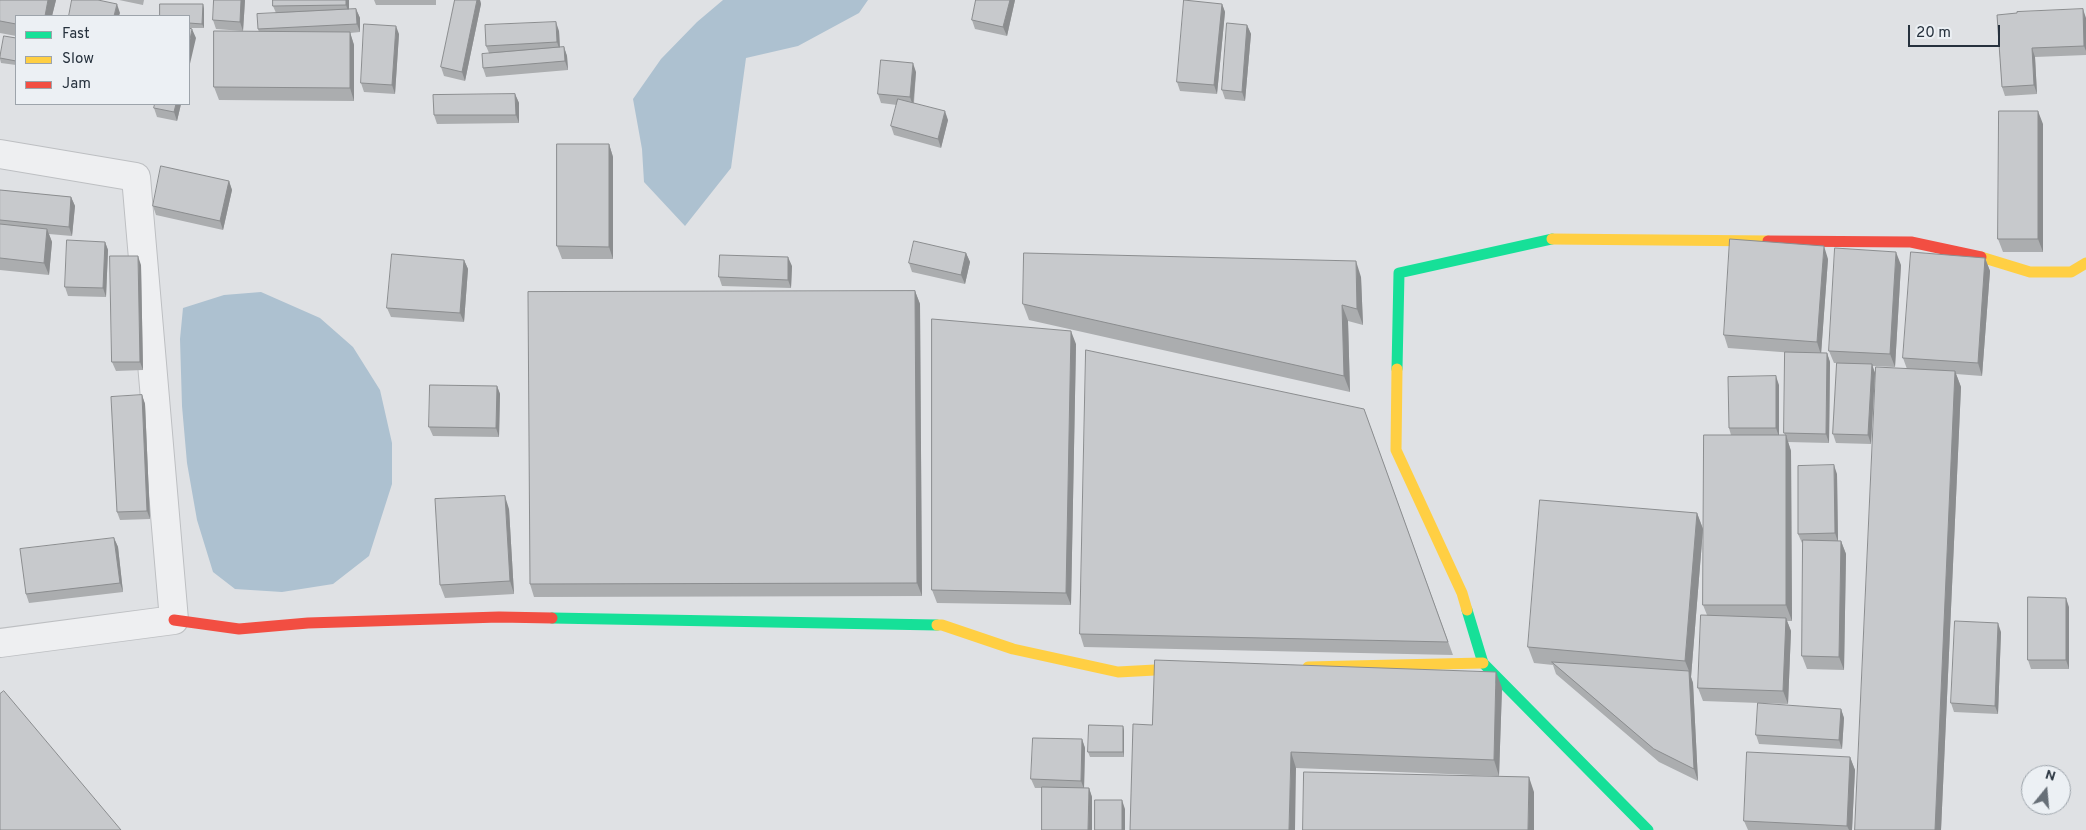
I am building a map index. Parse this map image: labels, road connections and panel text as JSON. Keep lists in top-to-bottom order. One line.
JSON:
{"legend":["Fast","Slow","Jam"],"scale_bar":"20 m","north":"top"}
